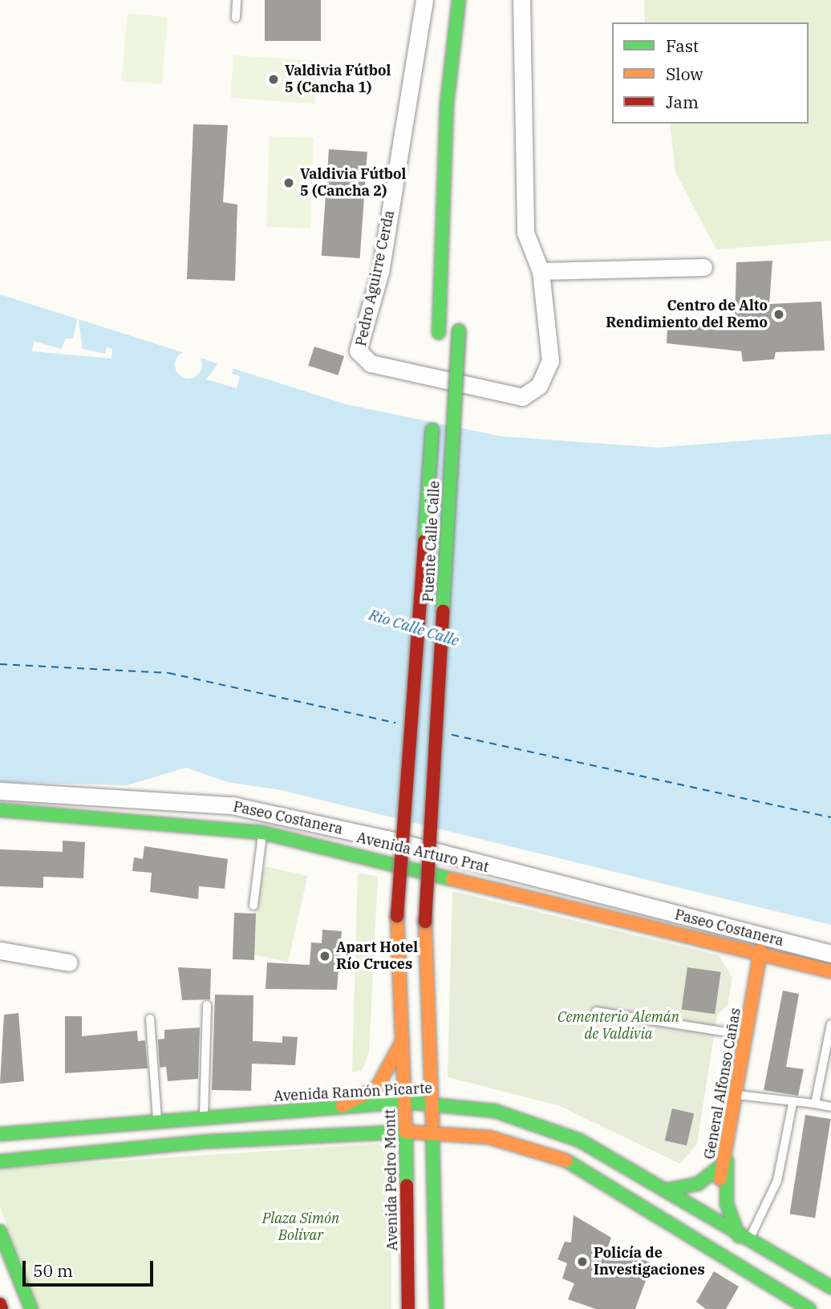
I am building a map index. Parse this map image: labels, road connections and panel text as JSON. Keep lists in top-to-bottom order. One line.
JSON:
{"streets":{"main road":["Puente Calle Calle","Avenida Arturo Prat","General Alfonso Cañas","Avenida Ramón Picarte","Avenida Pedro Montt"],"street":["Pedro Aguirre Cerda","Paseo Costanera"]},"crossings":[["Puente Calle Calle","Avenida Ramón Picarte"],["Puente Calle Calle","Avenida Pedro Montt"],["Avenida Arturo Prat","General Alfonso Cañas"],["General Alfonso Cañas","Avenida Ramón Picarte"],["Avenida Ramón Picarte","Avenida Pedro Montt"]],"water":["Río Calle Calle"],"parks":["Cementerio Alemán de Valdivia","Plaza Simón Bolívar"],"places":["Valdivia Fútbol 5 (Cancha 1)","Valdivia Fútbol 5 (Cancha 2)","Centro de Alto Rendimiento del Remo","Apart Hotel Río Cruces","Policía de Investigaciones"],"legend":["Fast","Slow","Jam"],"scale_bar":"50 m"}
